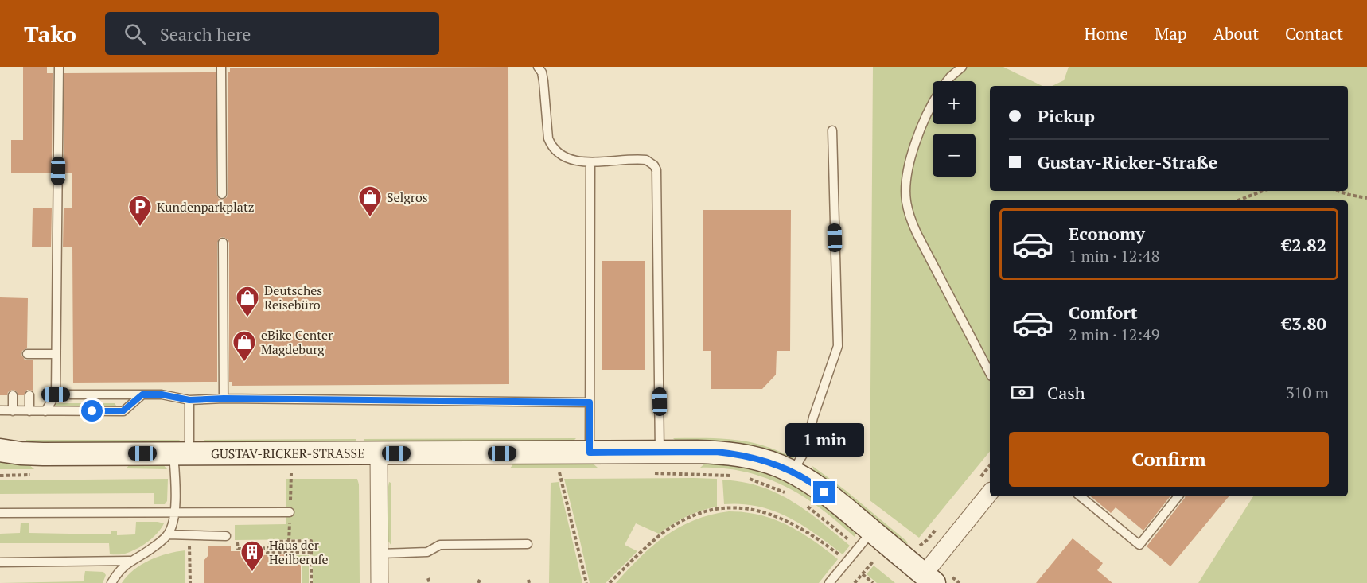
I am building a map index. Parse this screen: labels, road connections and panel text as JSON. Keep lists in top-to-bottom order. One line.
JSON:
{"streets":{"street":["GUSTAV-RICKER-STRASSE"]},"places":{"shop":["Selgros","Deutsches Reisebüro","eBike Center Magdeburg"],"parking":["Kundenparkplatz"],"building":["Haus der Heilberufe"]},"page":{"header":"Tako","search":"Search here","nav":["Home","Map","About","Contact"],"map_buttons":["+","−"],"banner":["Pickup","Gustav-Ricker-Straße"],"list":[{"name":"Economy","note":"1 min · 12:48","value":"€2.82"},{"name":"Comfort","note":"2 min · 12:49","value":"€3.80"}],"pay":["Cash","310 m"],"buttons":"Confirm","bubble":"1 min"}}
